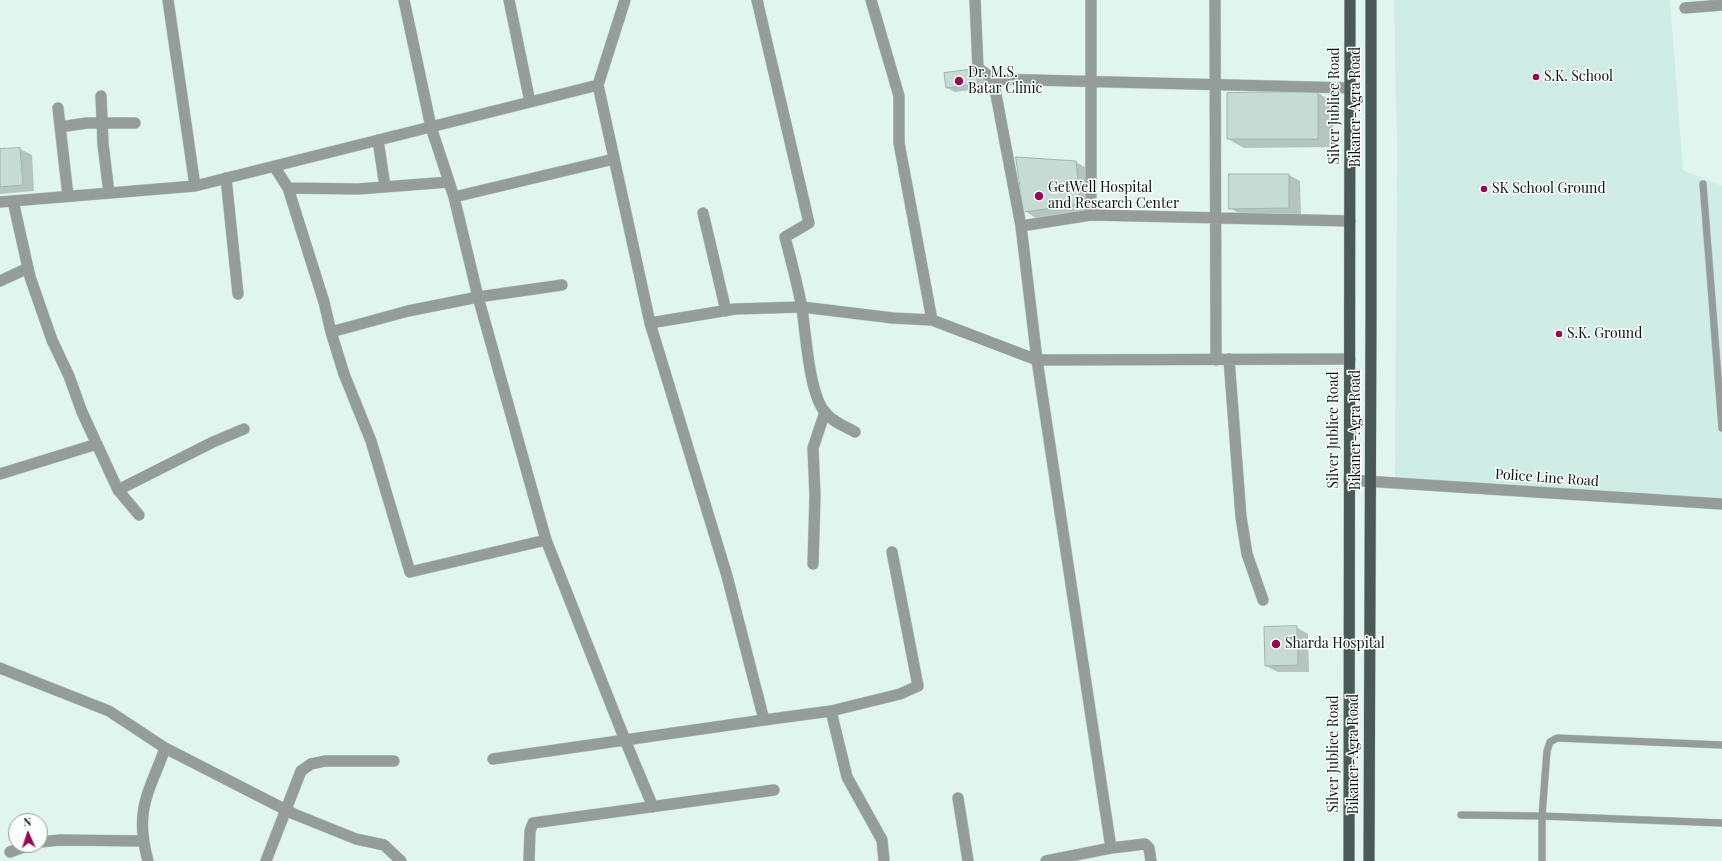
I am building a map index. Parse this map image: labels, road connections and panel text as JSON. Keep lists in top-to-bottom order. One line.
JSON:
{"streets":{"main road":["Silver Jubliee Road","Bikaner-Agra Road"],"street":["Police Line Road"]},"crossings":[["Silver Jubliee Road","Police Line Road"],["Bikaner-Agra Road","Police Line Road"]],"places":["S.K. School","Dr. M.S. Batar Clinic","SK School Ground","GetWell Hospital and Research Center","S.K. Ground","Sharda Hospital"],"north":"top"}
